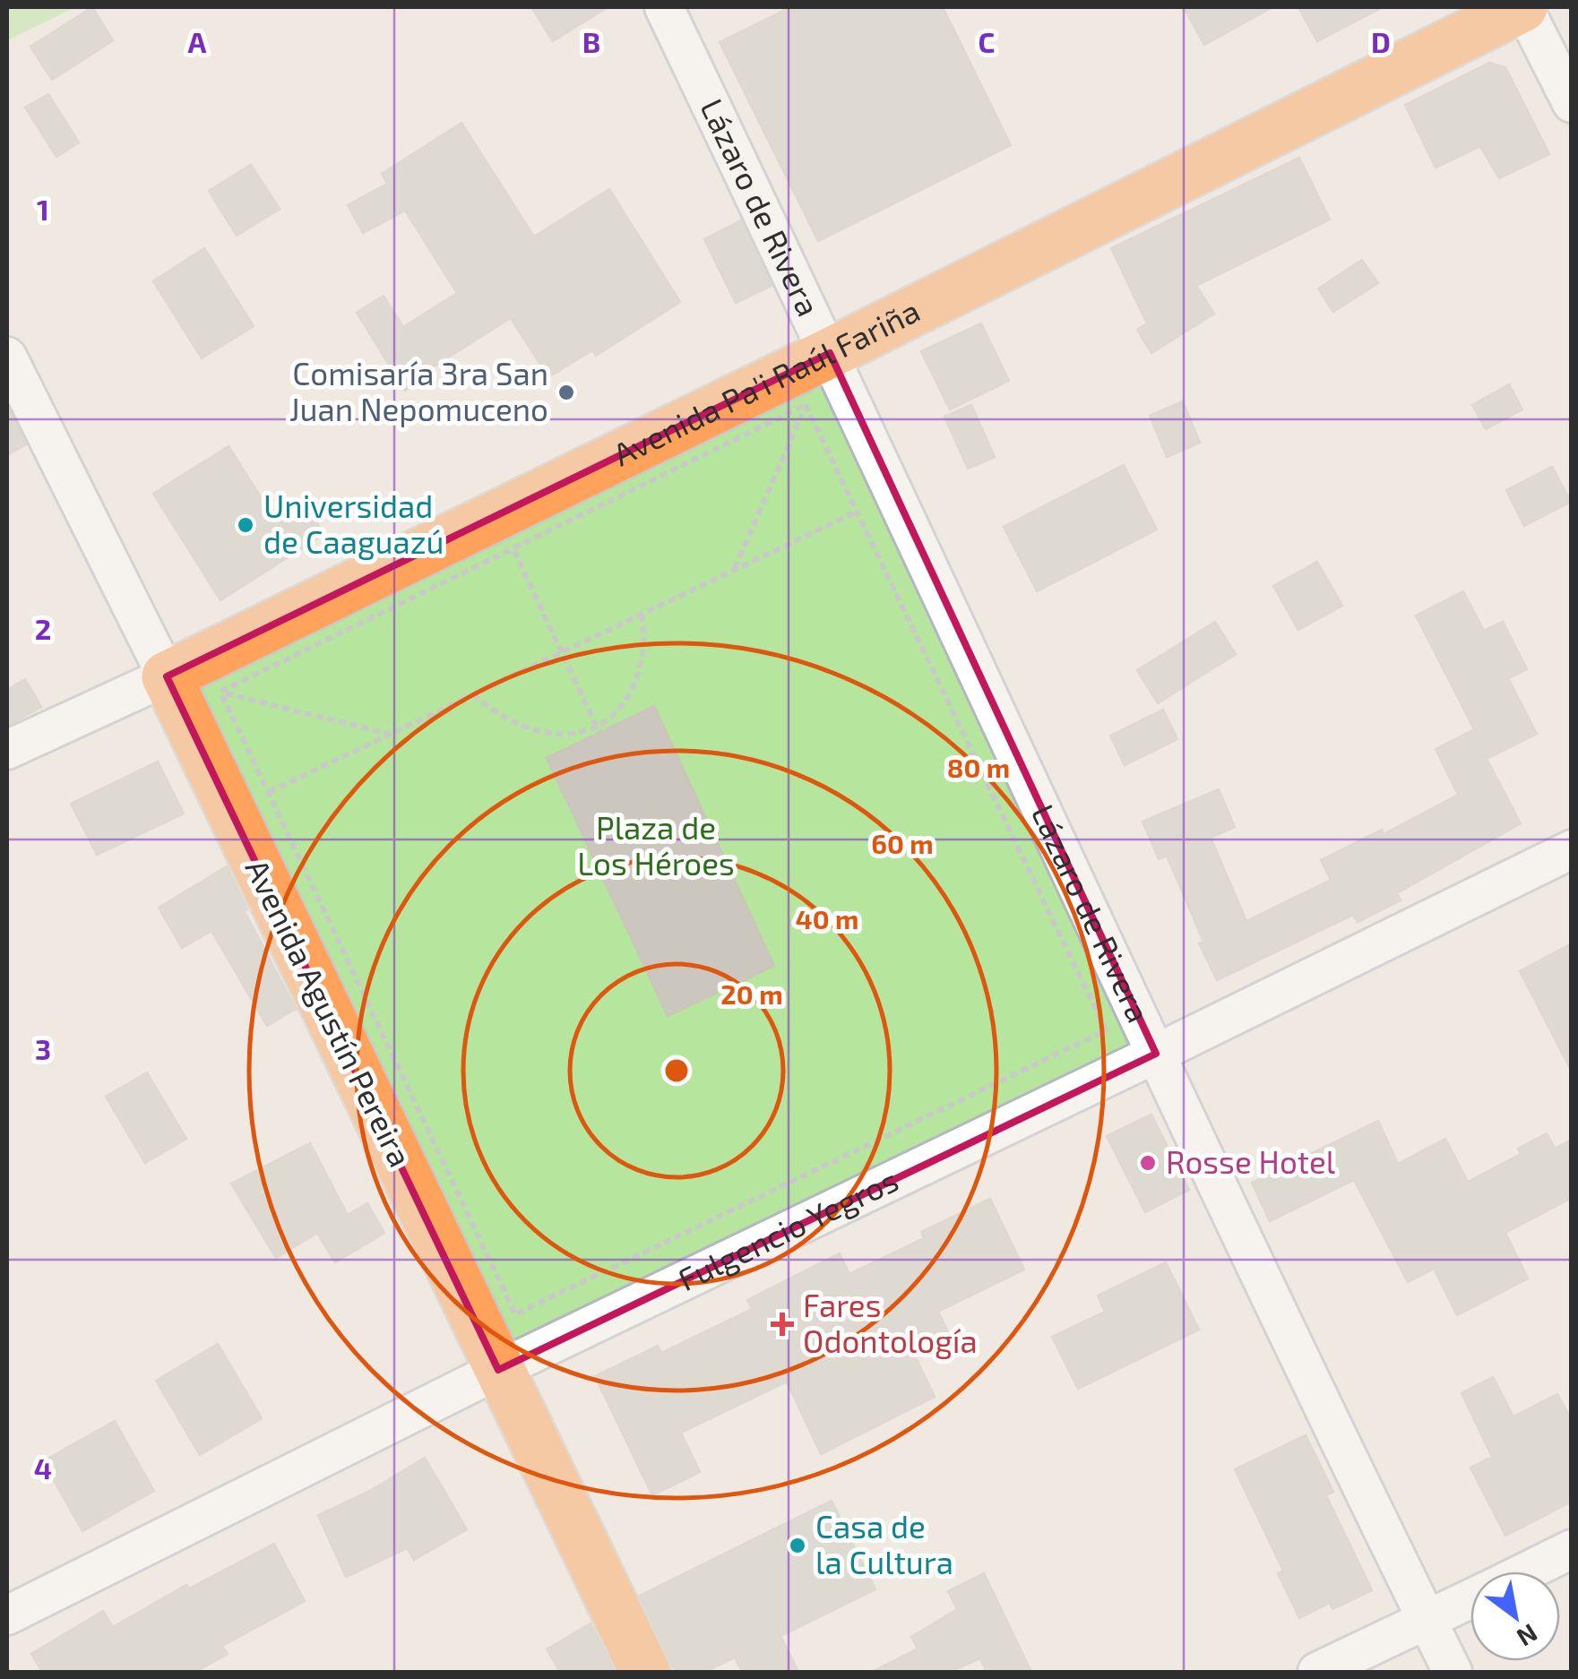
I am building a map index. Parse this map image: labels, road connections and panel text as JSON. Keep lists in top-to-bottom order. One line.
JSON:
{"streets":{"highway":["Avenida Pa'i Raúl Fariña","Avenida Agustín Pereira"],"street":["Lázaro de Rivera","Fulgencio Yegros"]},"crossings":[["Lázaro de Rivera","Avenida Pa'i Raúl Fariña"],["Lázaro de Rivera","Fulgencio Yegros"],["Avenida Pa'i Raúl Fariña","Avenida Agustín Pereira"],["Avenida Agustín Pereira","Fulgencio Yegros"]],"parks":["Plaza de Los Héroes"],"places":{"other":["Comisaría 3ra San Juan Nepomuceno","Universidad de Caaguazú","Rosse Hotel","Casa de la Cultura"],"health":["Fares Odontología"]},"north":"bottom right","grid":{"columns":["A","B","C","D"],"rows":["1","2","3","4"]},"rings":["80 m","60 m","40 m","20 m"]}
